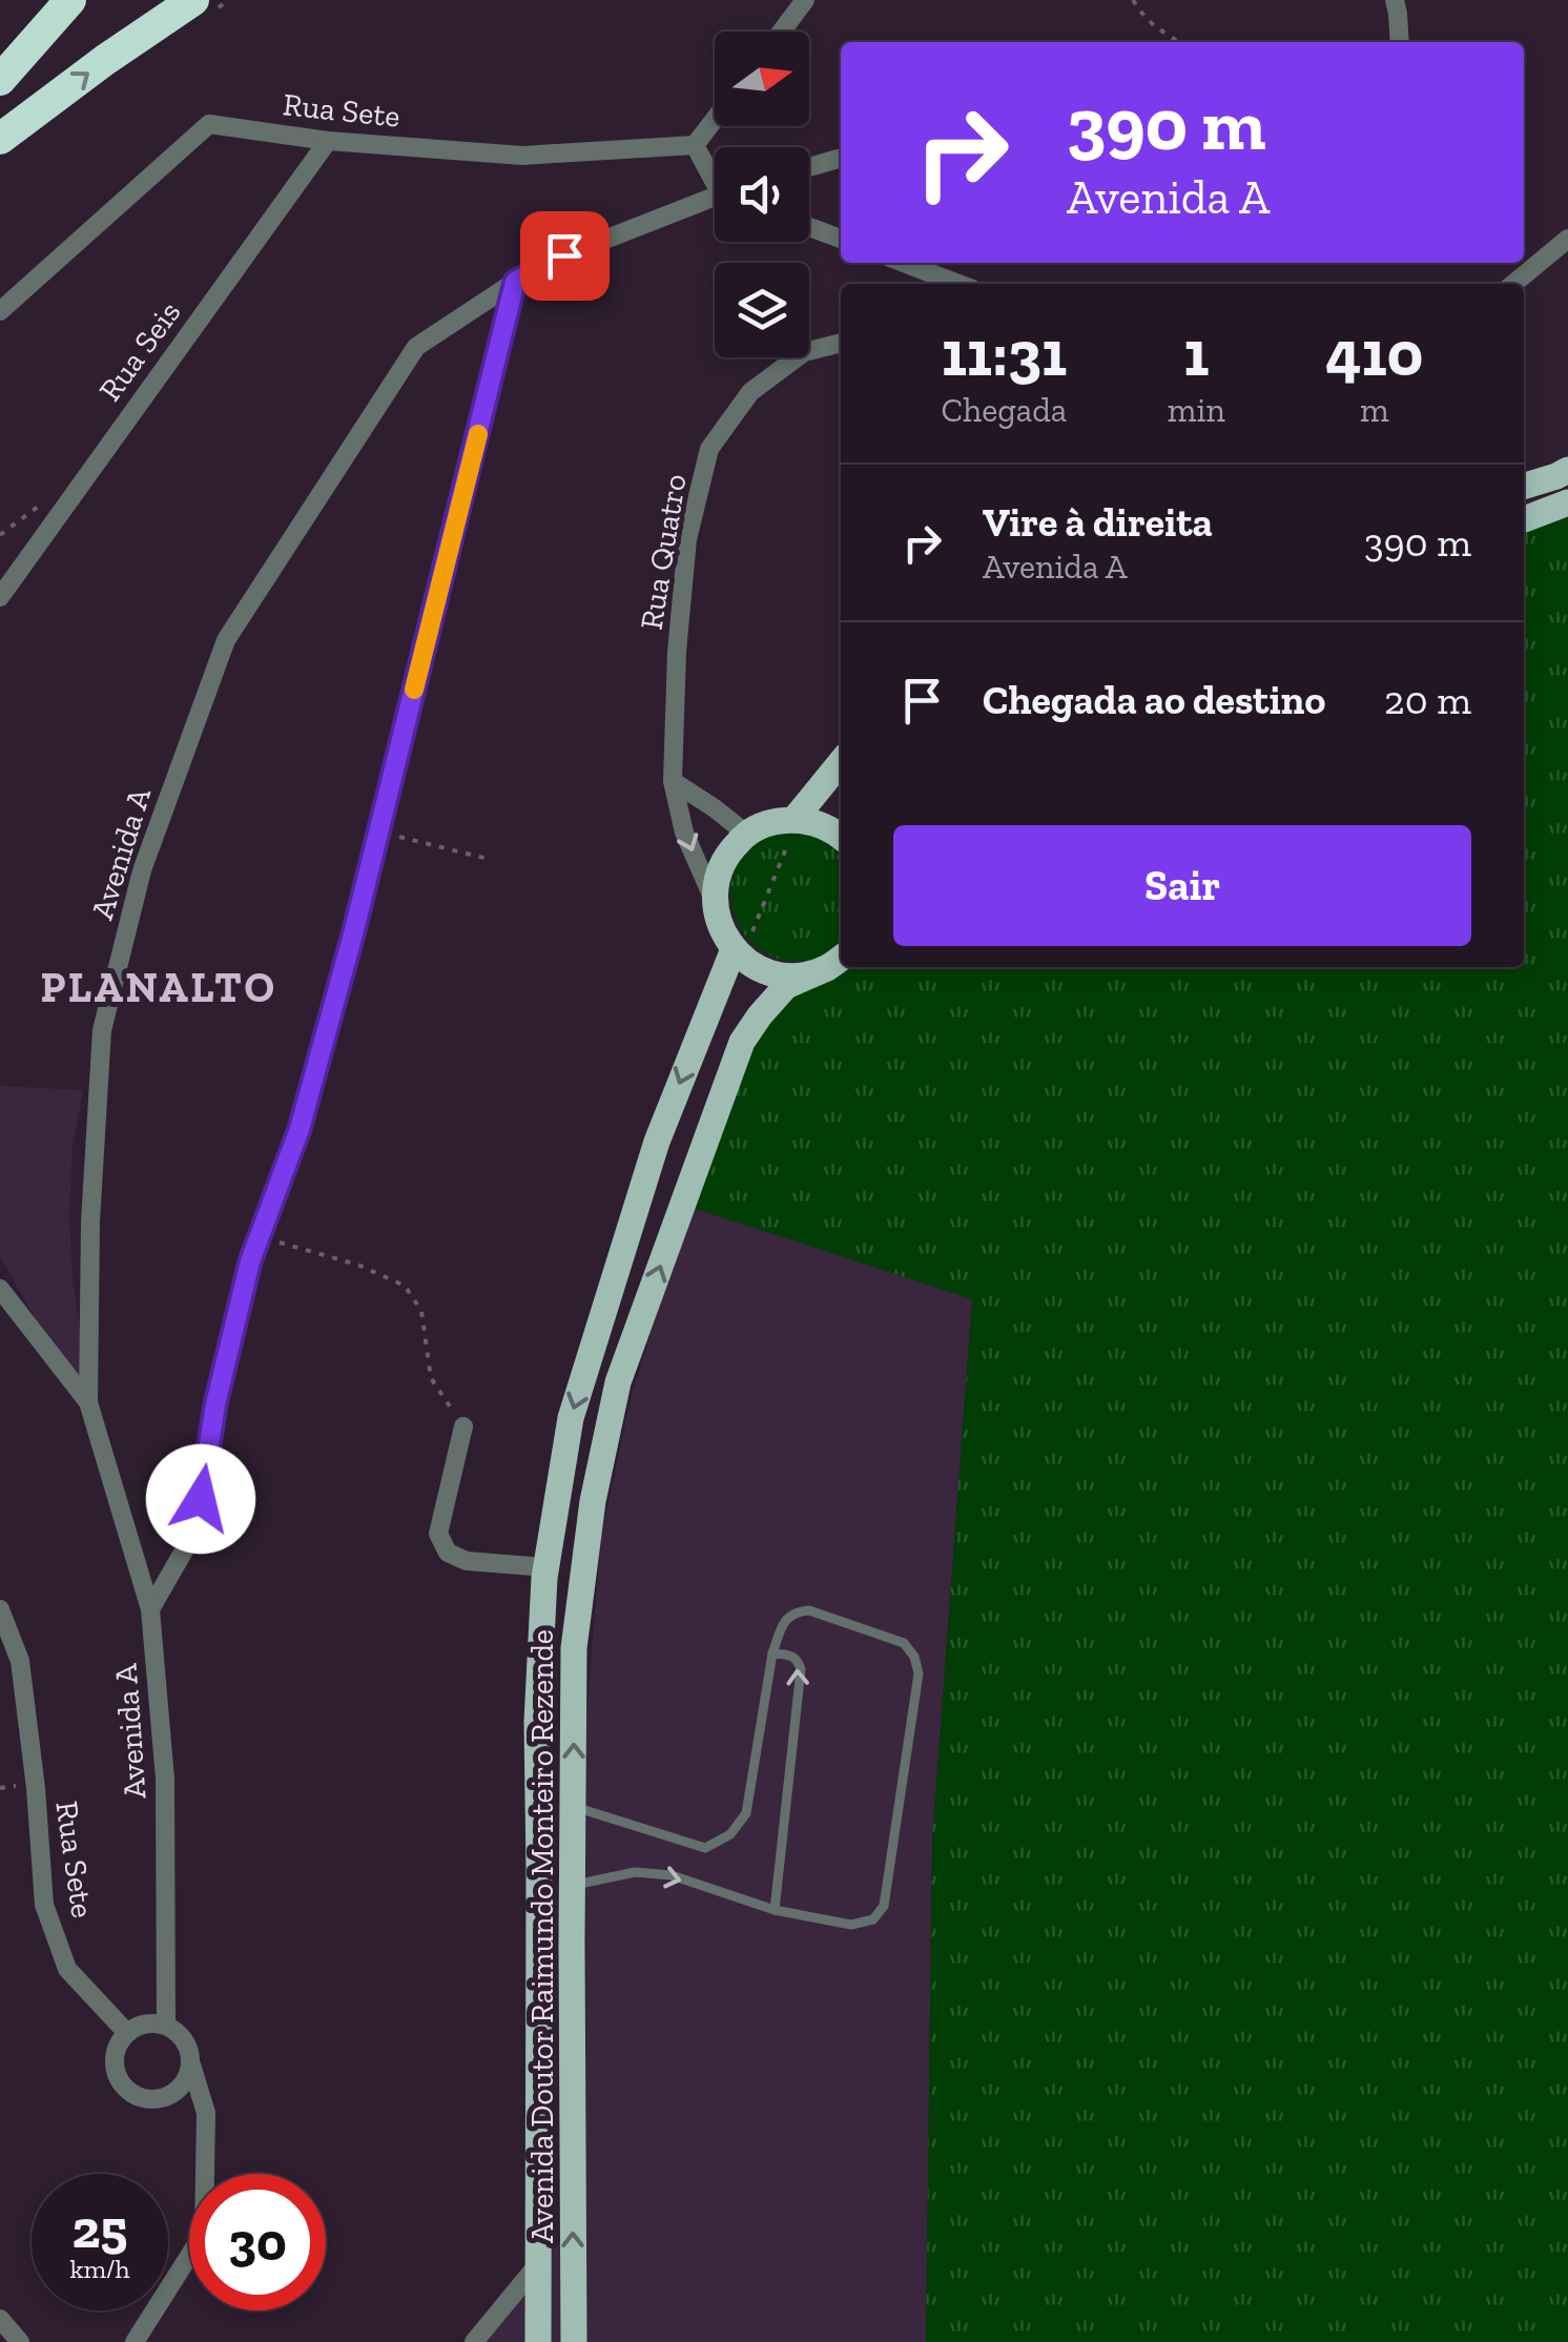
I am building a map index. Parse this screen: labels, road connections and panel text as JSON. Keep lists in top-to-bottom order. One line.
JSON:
{"streets":{"main road":["Avenida Doutor Raimundo Monteiro Rezende"],"street":["Rua Sete","Rua Seis","Rua Quatro","Avenida A"]},"crossings":[["Rua Sete","Rua Seis"],["Rua Sete","Avenida A"]],"districts":["PLANALTO"],"north":"right","page":{"turn":["390 m","Avenida A"],"eta":["11:31","Chegada","1","min","410","m"],"list":[{"name":"Vire à direita","note":"Avenida A","value":"390 m"},{"name":"Chegada ao destino","value":"20 m"}],"buttons":"Sair","speed":"25 km/h","limit":"30"}}
